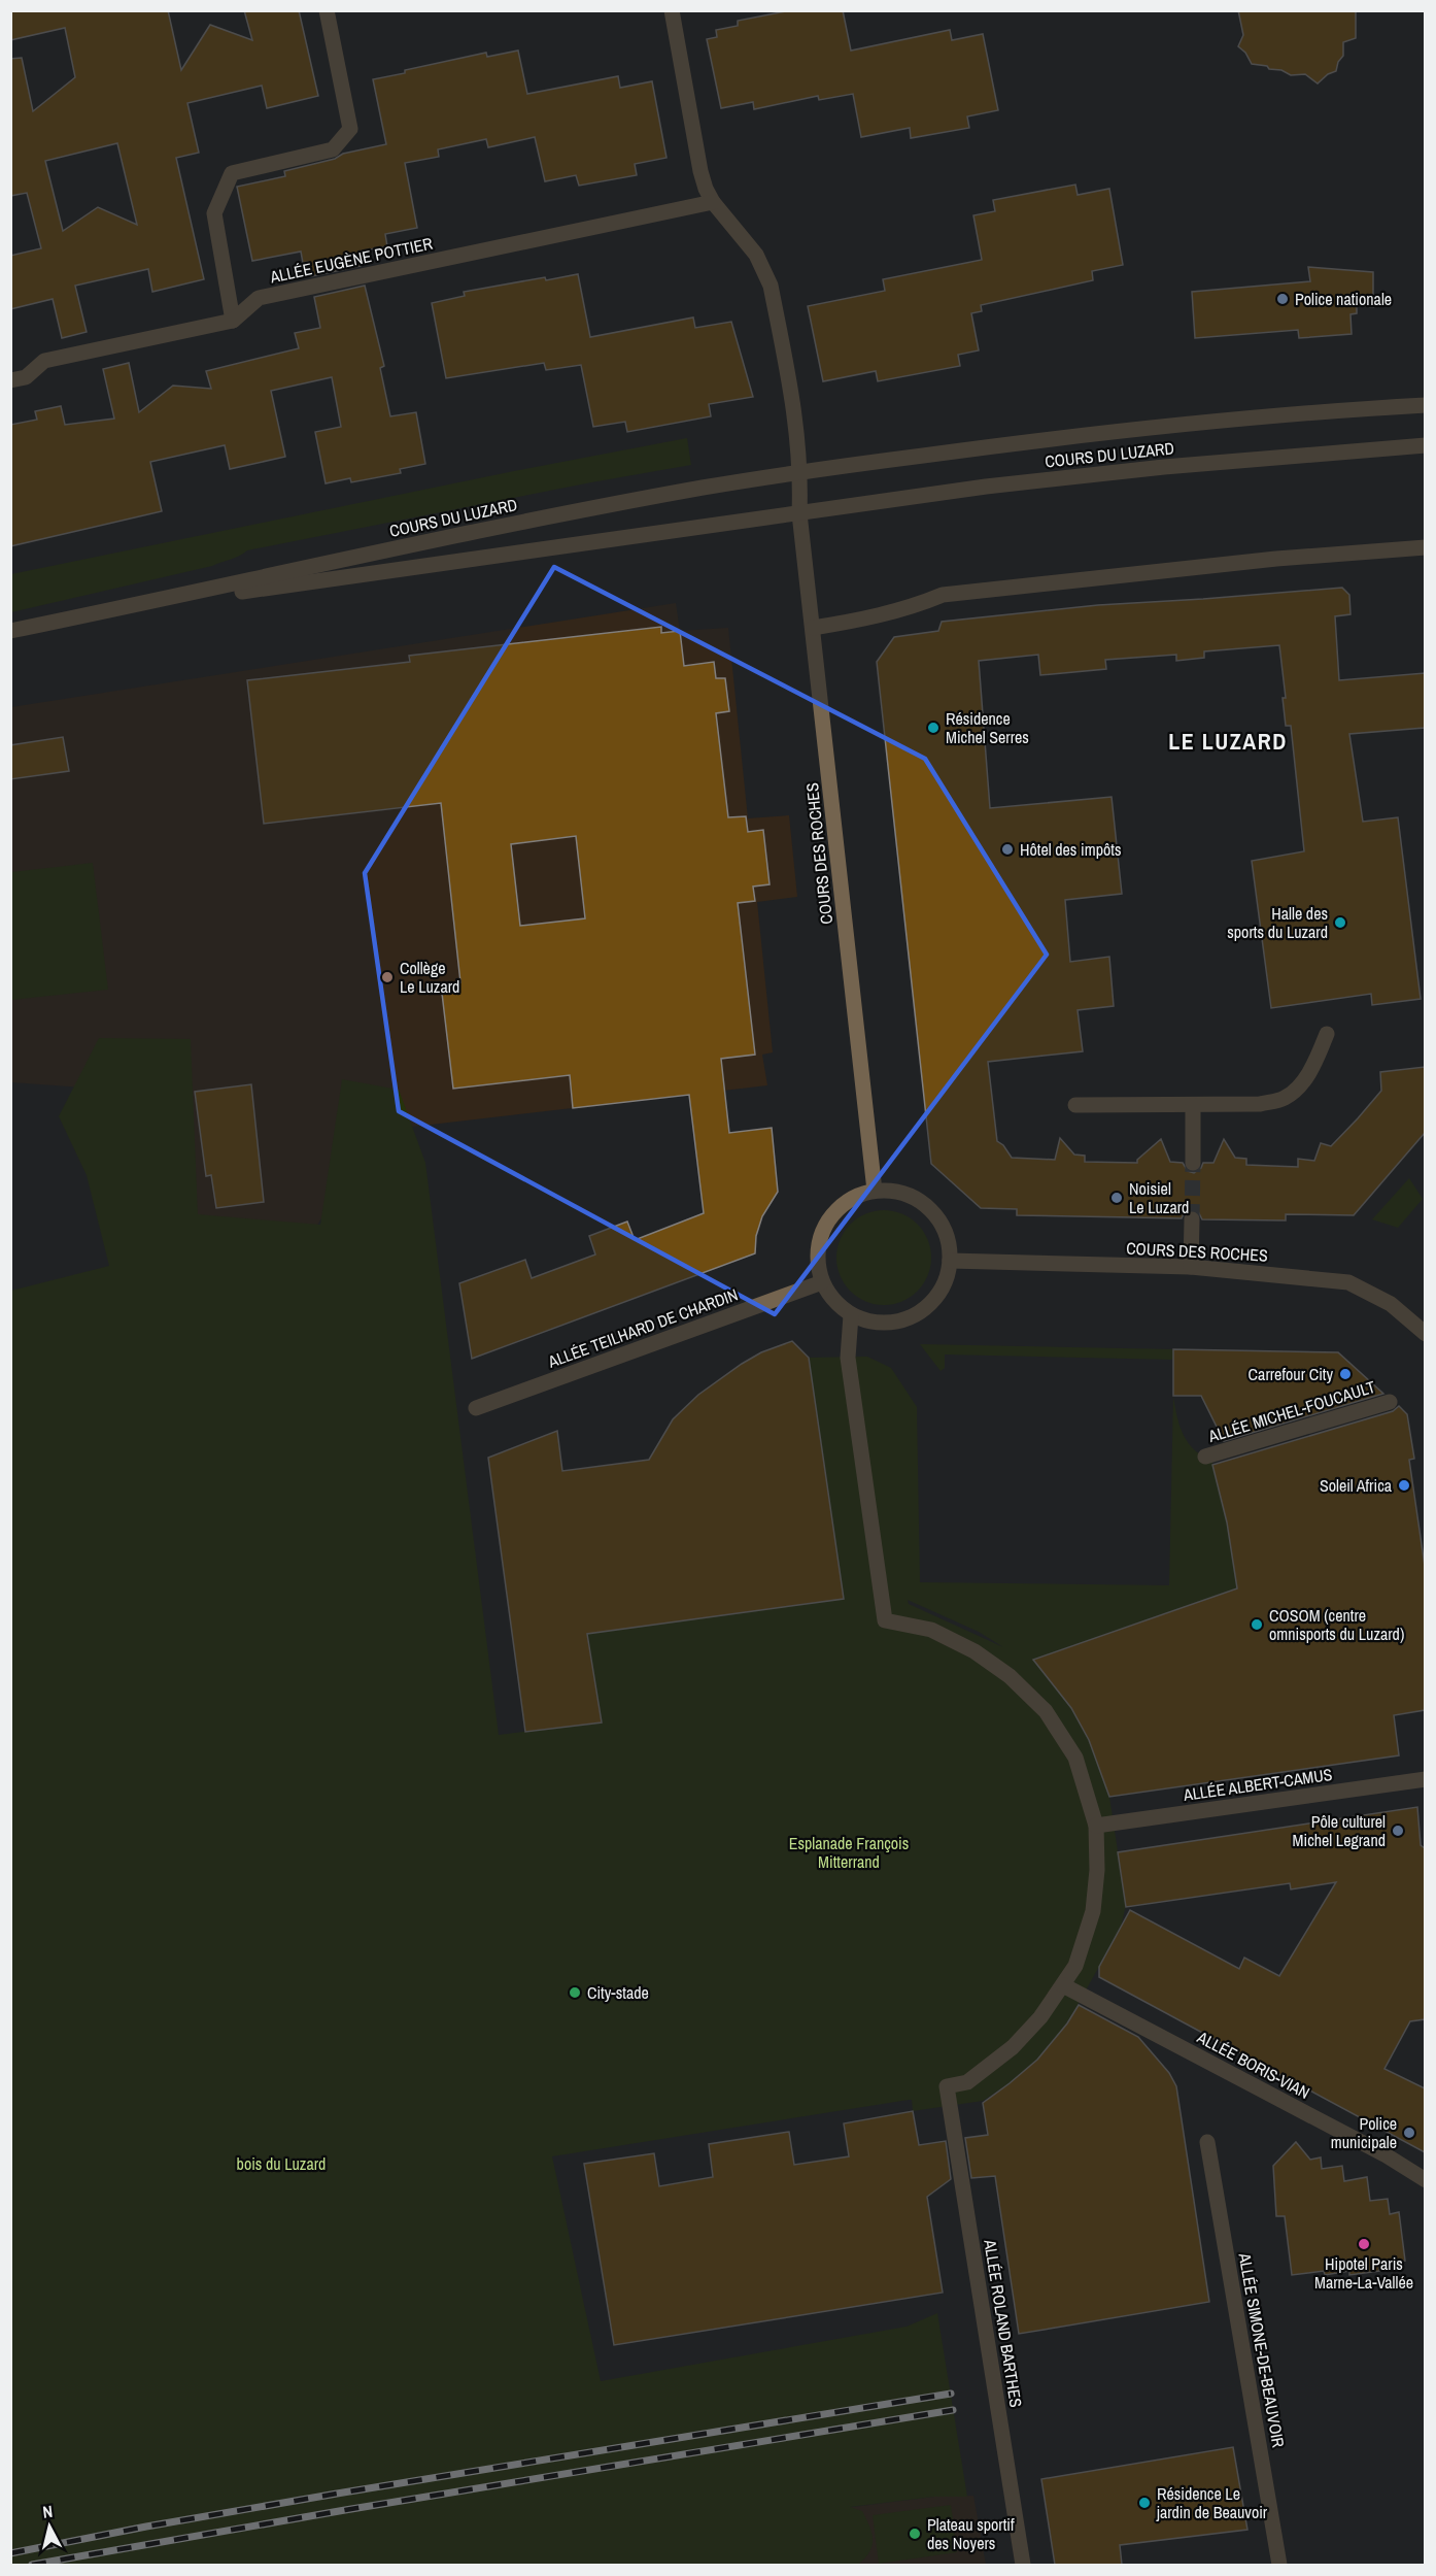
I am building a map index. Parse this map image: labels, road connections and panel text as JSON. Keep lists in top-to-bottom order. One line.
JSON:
{"streets":{"street":["ALLÉE EUGÈNE POTTIER","COURS DU LUZARD","COURS DES ROCHES","ALLÉE TEILHARD DE CHARDIN","ALLÉE MICHEL-FOUCAULT","ALLÉE ALBERT-CAMUS","ALLÉE BORIS-VIAN","ALLÉE ROLAND BARTHES","ALLÉE SIMONE-DE-BEAUVOIR"]},"crossings":[["COURS DU LUZARD","COURS DES ROCHES"],["COURS DES ROCHES","ALLÉE TEILHARD DE CHARDIN"],["ALLÉE BORIS-VIAN","ALLÉE ROLAND BARTHES"]],"districts":["LE LUZARD"],"parks":["Esplanade François Mitterrand","bois du Luzard"],"places":["Police nationale","Résidence Michel Serres","Hôtel des impôts","Halle des sports du Luzard","Collège Le Luzard","Noisiel Le Luzard","Carrefour City","Soleil Africa","COSOM (centre omnisports du Luzard)","Pôle culturel Michel Legrand","City-stade","Police municipale","Hipotel Paris Marne-La-Vallée","Résidence Le jardin de Beauvoir","Plateau sportif des Noyers"],"north":"top"}
